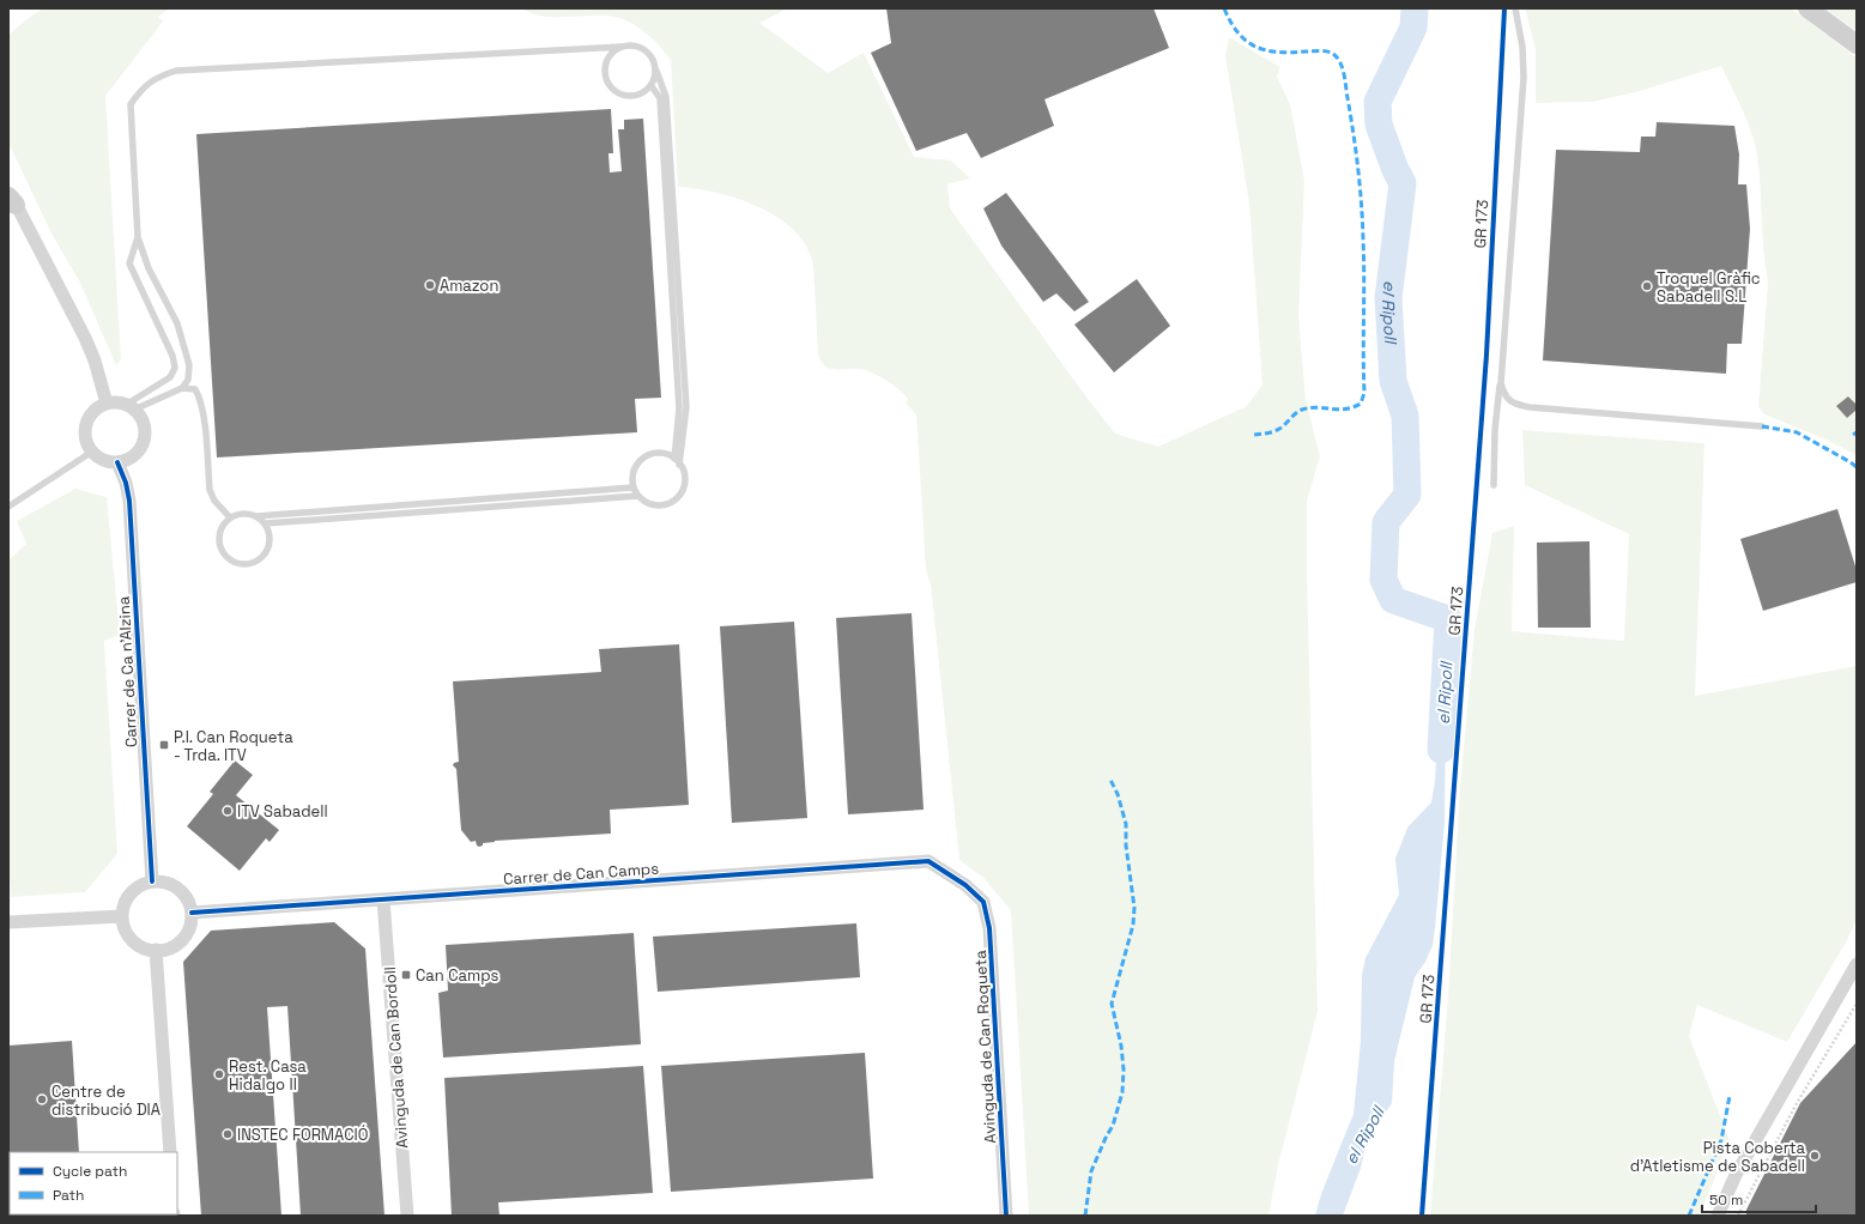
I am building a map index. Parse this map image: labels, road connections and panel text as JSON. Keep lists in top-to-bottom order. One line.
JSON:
{"streets":{"street":["Carrer de Ca n'Alzina","Carrer de Can Camps","Avinguda de Can Roqueta","Avinguda de Can Bordoll"],"cycle path":["GR 173"]},"crossings":[["Carrer de Ca n'Alzina","Carrer de Can Camps"],["Carrer de Can Camps","Avinguda de Can Roqueta"],["Carrer de Can Camps","Avinguda de Can Bordoll"]],"water":["el Ripoll"],"places":{"other":["Amazon","Troquel Gràfic Sabadell S.L","ITV Sabadell","Rest. Casa Hidalgo II","Centre de distribució DIA","INSTEC FORMACIÓ","Pista Coberta d'Atletisme de Sabadell"],"transit":["P.I. Can Roqueta - Trda. ITV","Can Camps"]},"legend":["Cycle path","Path"],"scale_bar":"50 m"}
